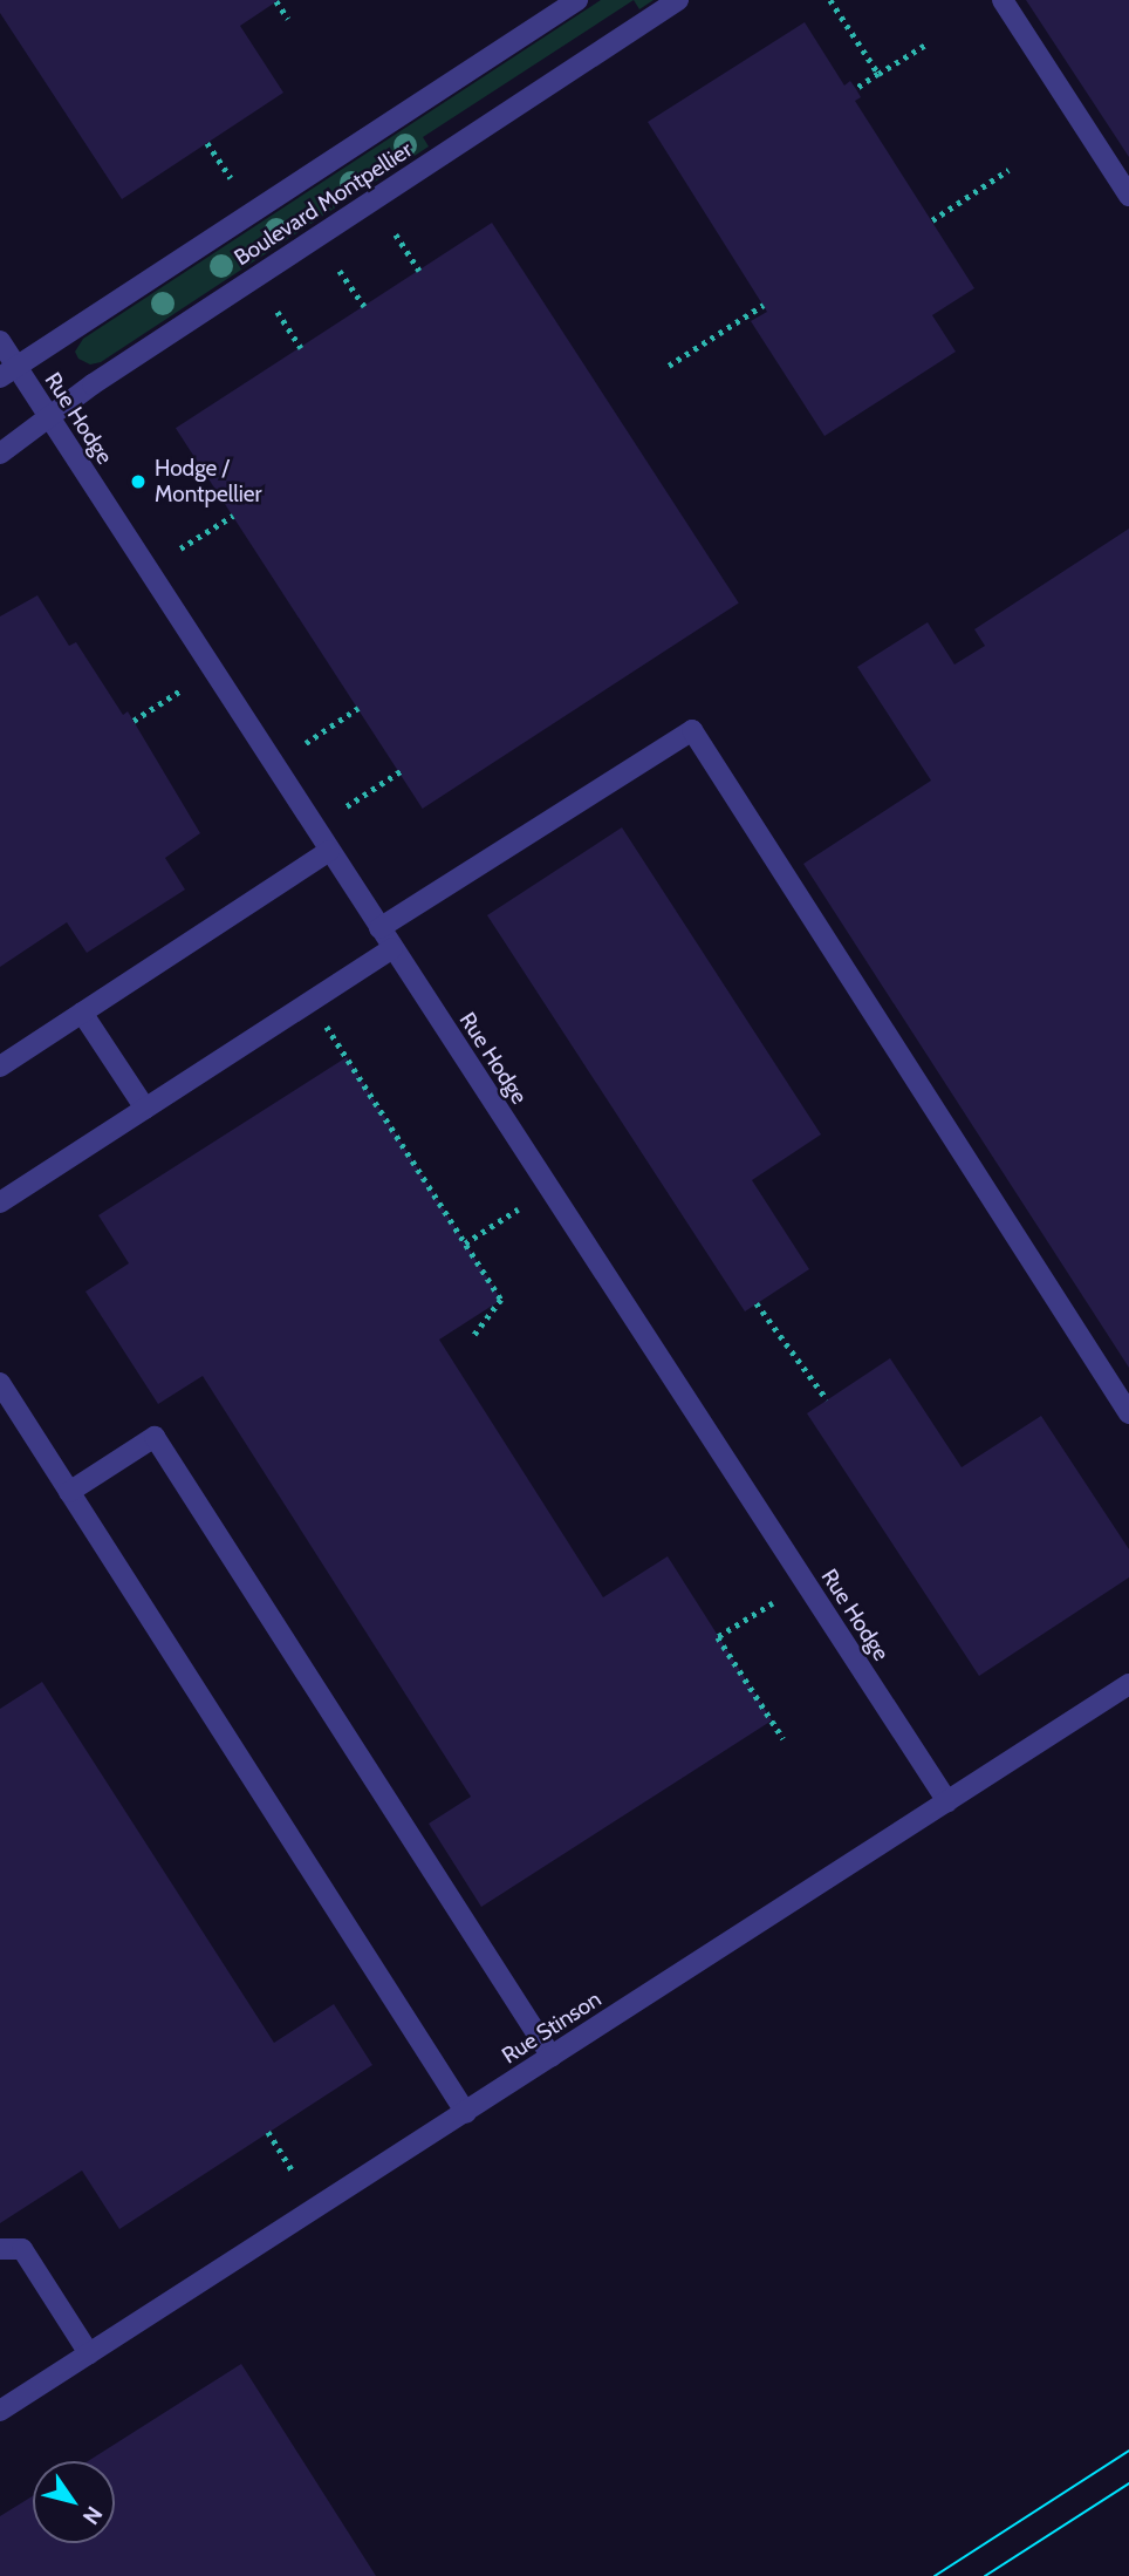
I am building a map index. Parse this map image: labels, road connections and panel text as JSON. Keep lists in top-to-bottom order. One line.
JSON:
{"streets":{"street":["Boulevard Montpellier","Rue Hodge","Rue Stinson"]},"crossings":[["Boulevard Montpellier","Rue Hodge"],["Rue Hodge","Rue Stinson"]],"places":["Hodge / Montpellier"],"north":"bottom right"}
